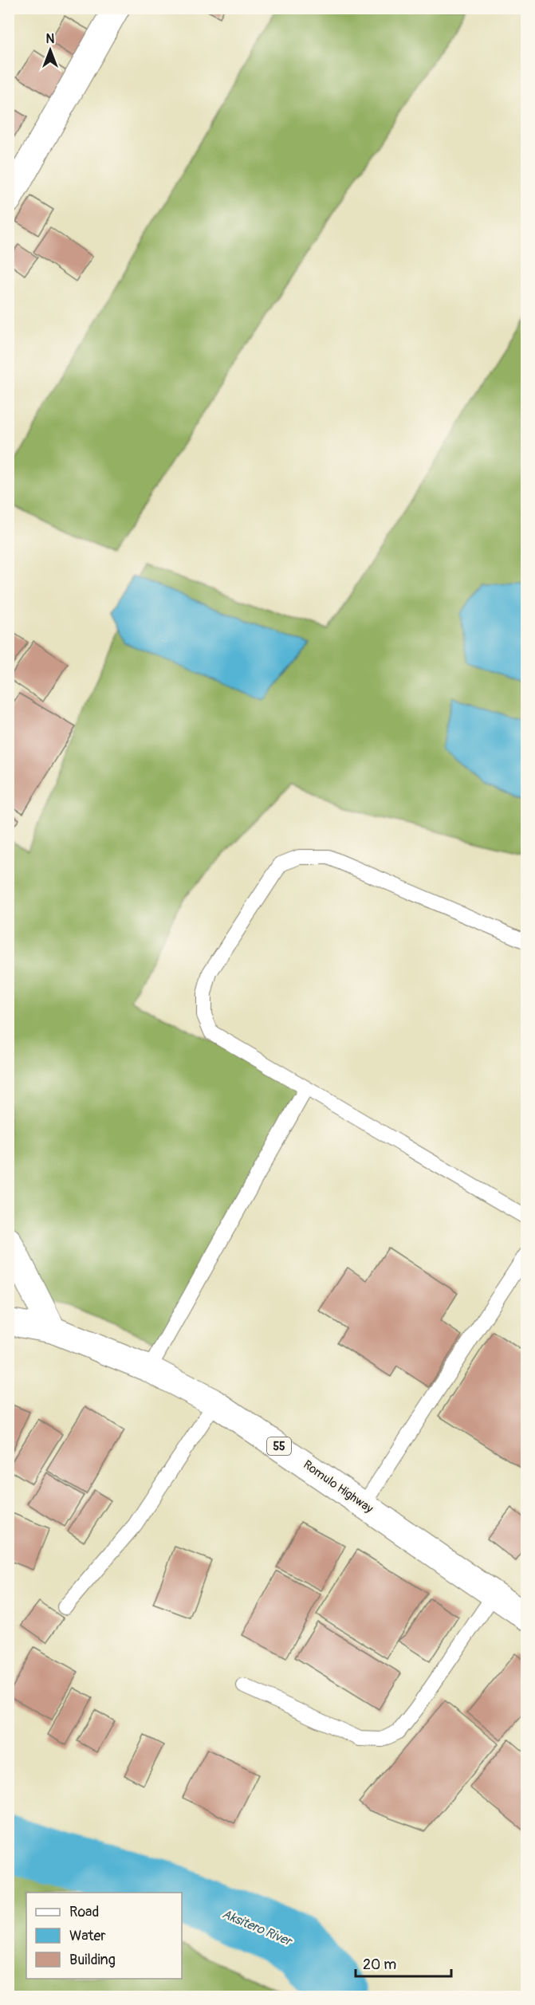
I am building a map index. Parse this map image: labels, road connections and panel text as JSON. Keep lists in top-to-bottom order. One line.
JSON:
{"streets":{"main road":["55","Romulo Highway"]},"water":["Aksitero River"],"legend":["Road","Water","Building"],"scale_bar":"20 m","north":"top"}
